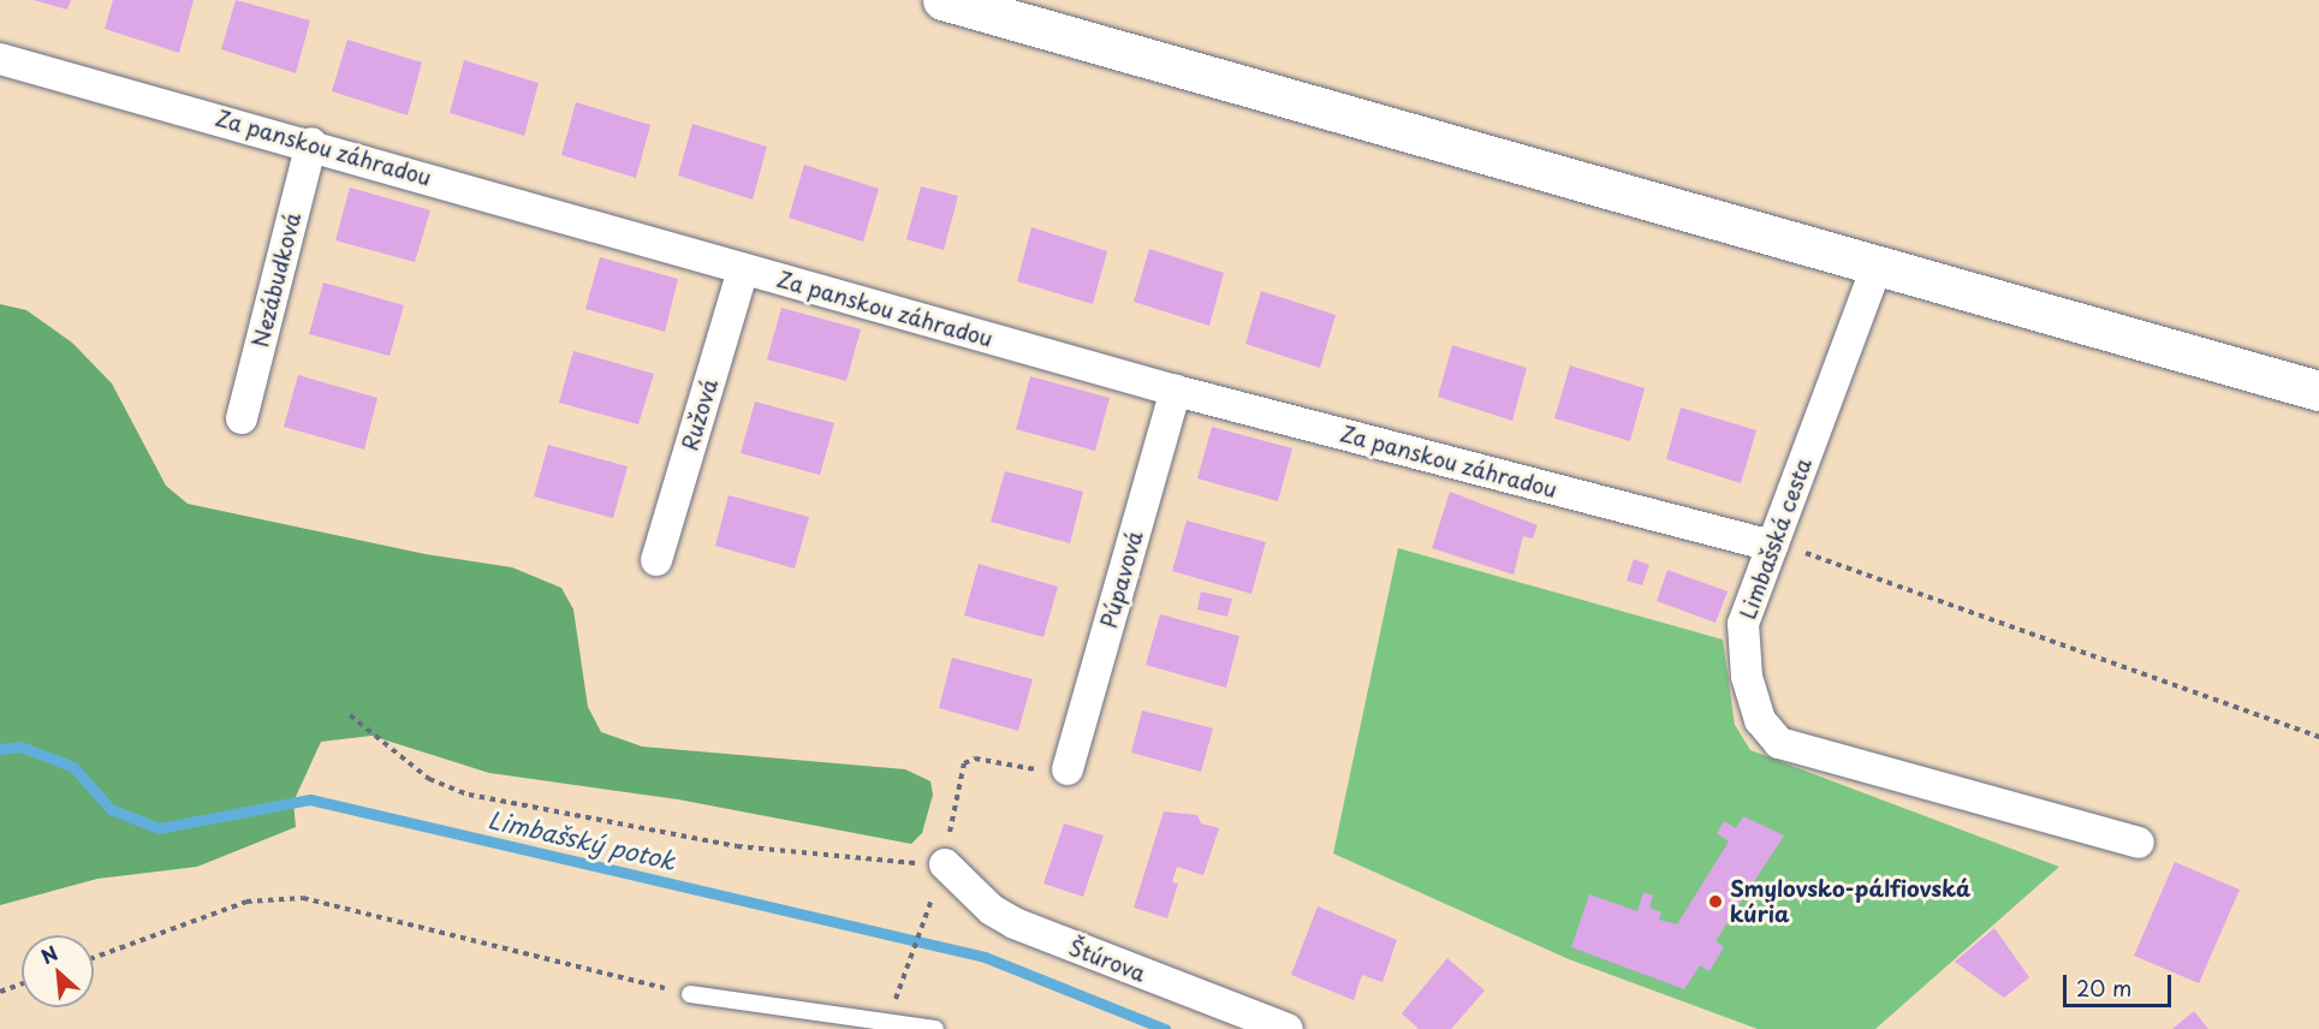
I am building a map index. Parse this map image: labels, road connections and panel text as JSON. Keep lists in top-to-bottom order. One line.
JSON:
{"streets":{"street":["Za panskou záhradou","Nezábudková","Ružová","Limbašská cesta","Púpavová","Štúrova"]},"crossings":[["Za panskou záhradou","Nezábudková"],["Za panskou záhradou","Ružová"],["Za panskou záhradou","Limbašská cesta"],["Za panskou záhradou","Púpavová"]],"water":["Limbašský potok"],"places":["Smylovsko-pálfiovská kúria"],"scale_bar":"20 m","north":"top left"}
